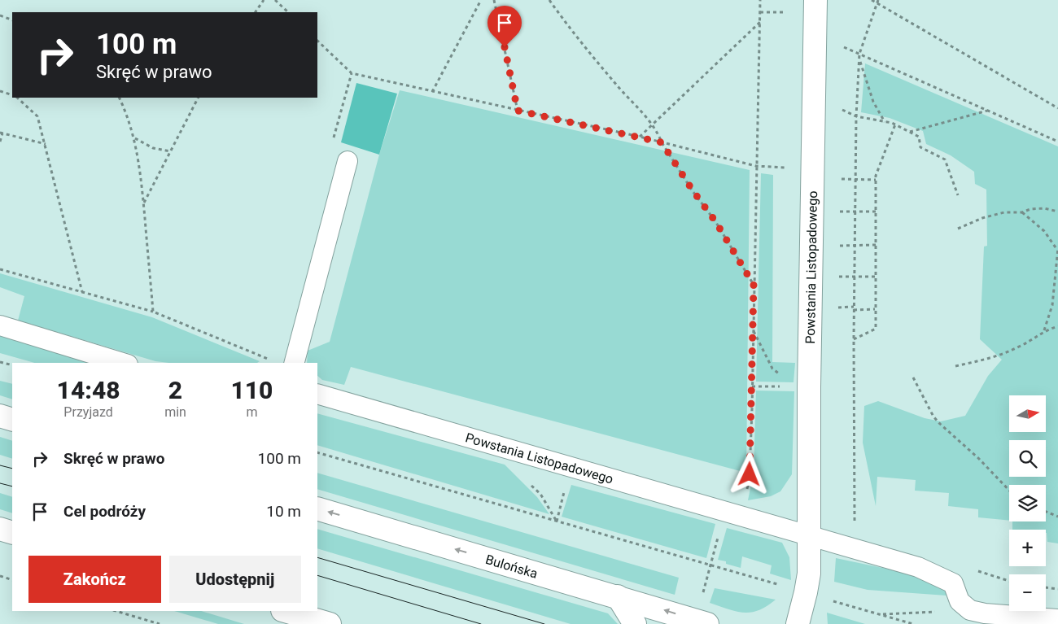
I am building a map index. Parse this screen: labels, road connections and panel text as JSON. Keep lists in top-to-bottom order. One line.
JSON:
{"streets":{"street":["Powstania Listopadowego","Bulońska"]},"one_way":["Bulońska"],"north":"right","page":{"turn":["100 m","Skręć w prawo"],"eta":["14:48","Przyjazd","2","min","110","m"],"map_buttons":["+","−"],"list":[{"name":"Skręć w prawo","value":"100 m"},{"name":"Cel podróży","value":"10 m"}],"buttons":["Zakończ","Udostępnij"]}}
